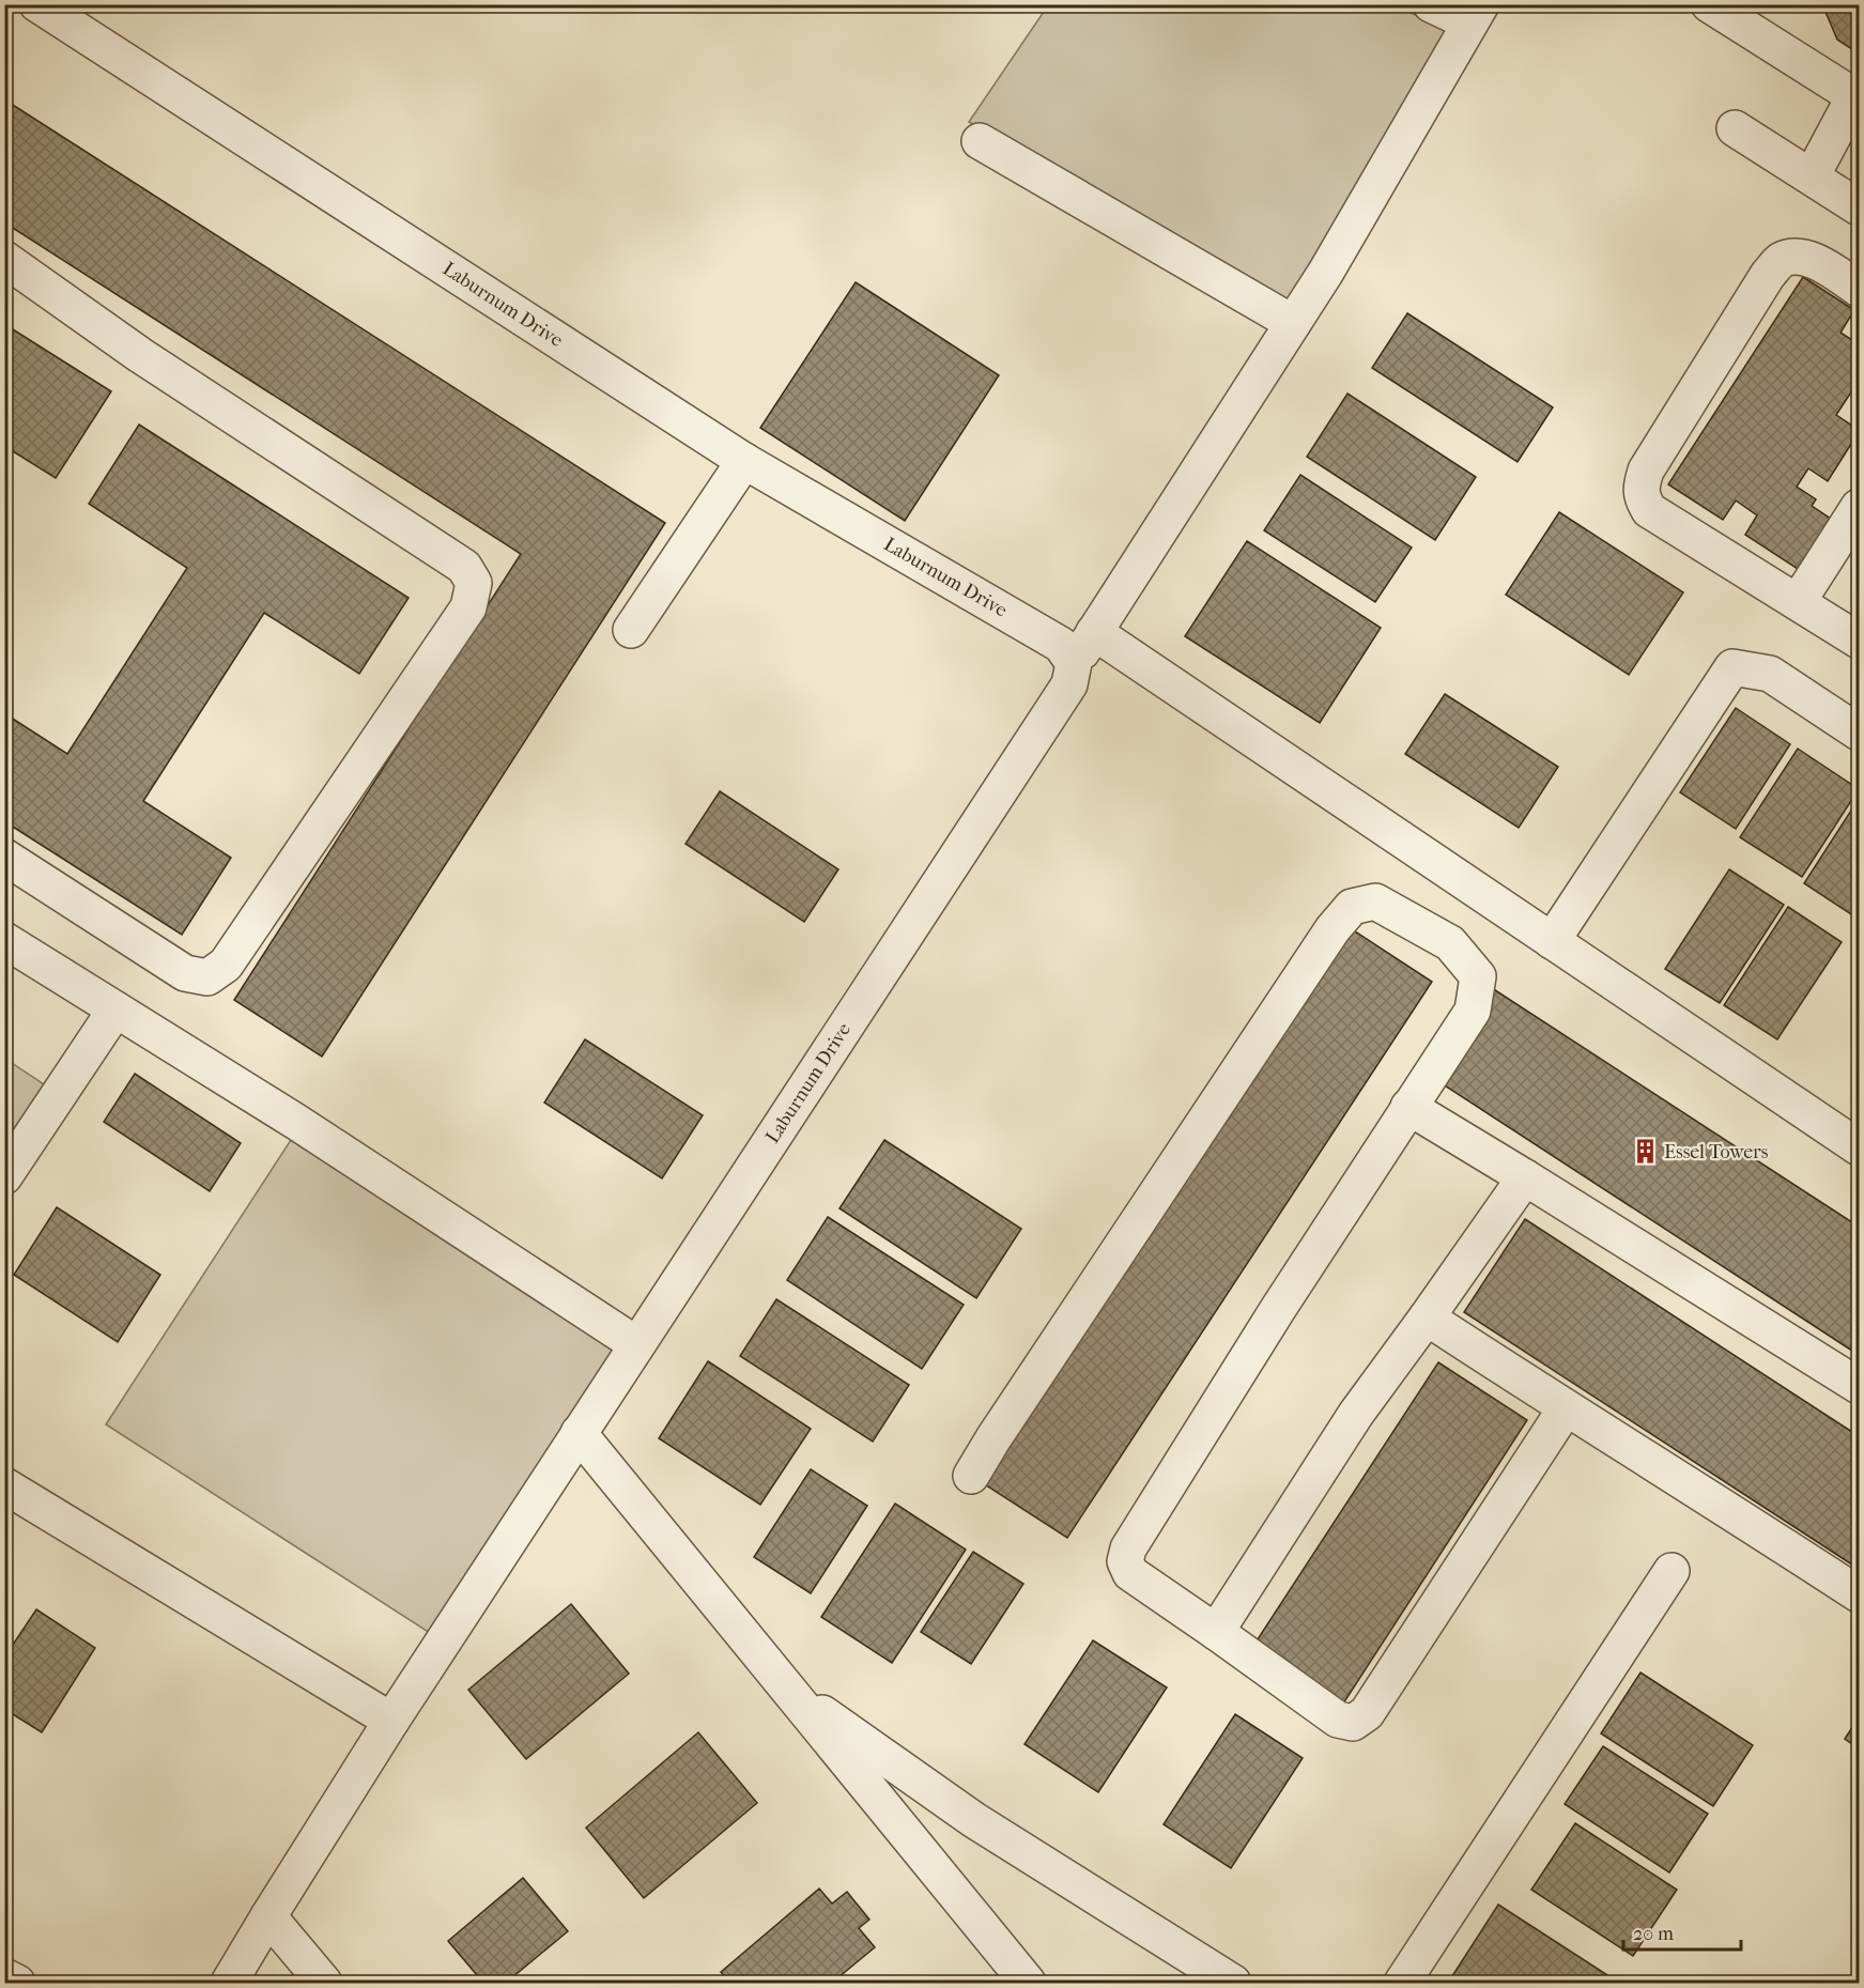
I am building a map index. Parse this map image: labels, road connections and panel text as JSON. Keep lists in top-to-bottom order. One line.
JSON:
{"streets":{"street":["Laburnum Drive"]},"places":{"building":["Essel Towers"]},"scale_bar":"20 m"}
